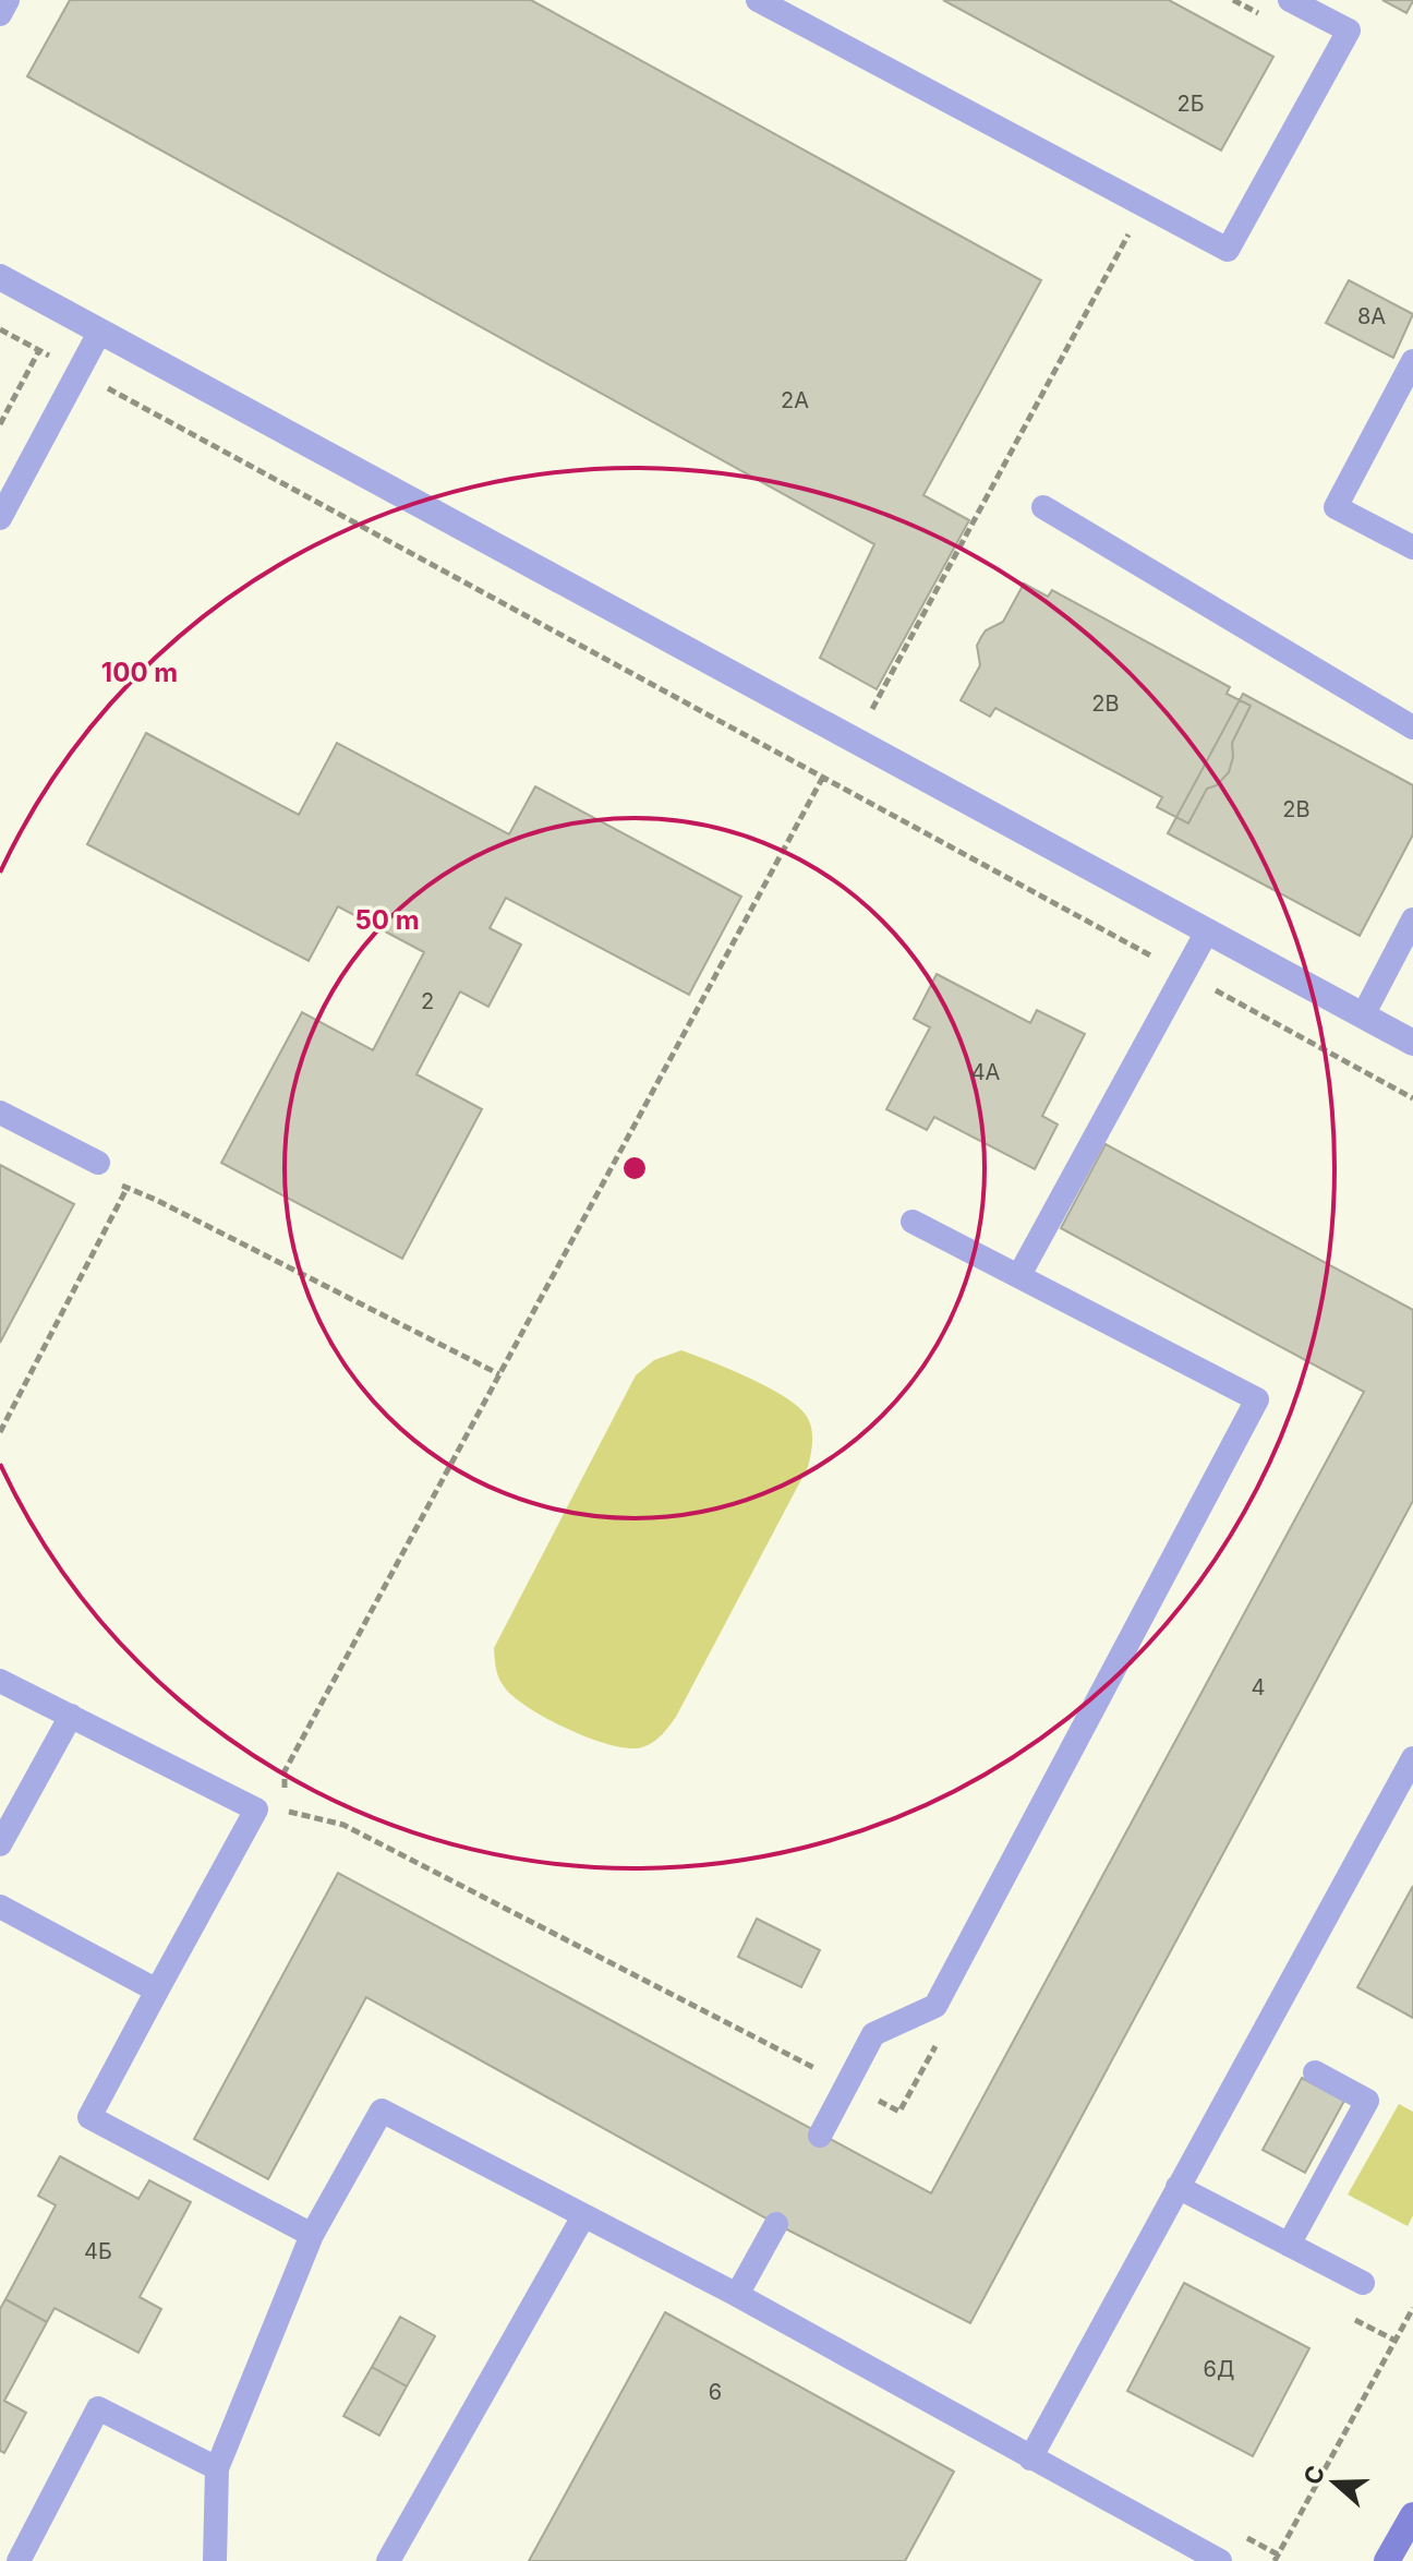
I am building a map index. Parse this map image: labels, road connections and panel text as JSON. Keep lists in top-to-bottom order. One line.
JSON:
{"house_numbers":["2Б","8А","2А","2В","2В","2","4А","4","4Б","6Д","6"],"north":"left","rings":["100 m","50 m"]}
